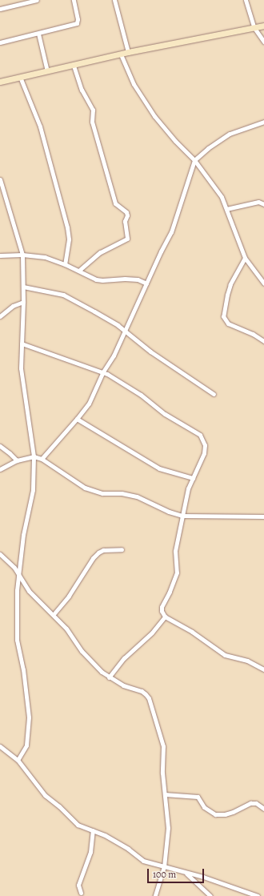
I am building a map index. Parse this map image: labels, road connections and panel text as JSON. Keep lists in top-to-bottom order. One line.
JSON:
{"scale_bar":"100 m"}
